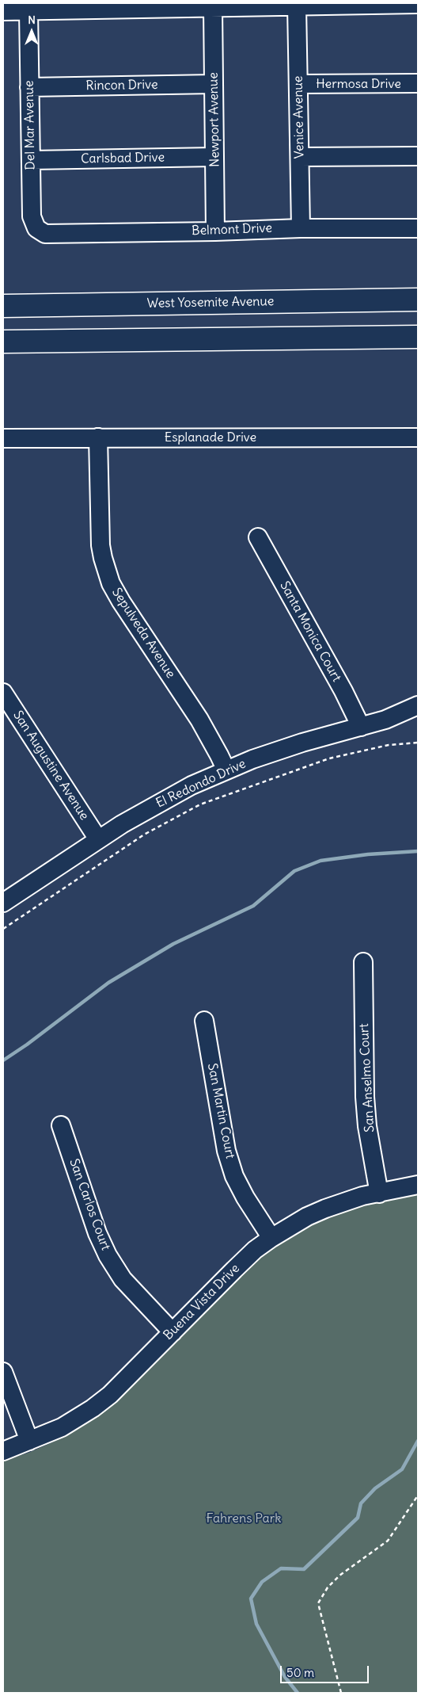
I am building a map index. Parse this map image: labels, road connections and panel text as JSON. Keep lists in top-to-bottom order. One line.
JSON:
{"streets":{"main road":["West Yosemite Avenue"],"street":["Hermosa Drive","Rincon Drive","Venice Avenue","Newport Avenue","Del Mar Avenue","Carlsbad Drive","Belmont Drive","Esplanade Drive","Santa Monica Court","Sepulveda Avenue","San Augustine Avenue","El Redondo Drive","San Anselmo Court","San Martin Court","San Carlos Court","Buena Vista Drive"]},"crossings":[["Hermosa Drive","Venice Avenue"],["Rincon Drive","Newport Avenue"],["Rincon Drive","Del Mar Avenue"],["Venice Avenue","Belmont Drive"],["Newport Avenue","Carlsbad Drive"],["Newport Avenue","Belmont Drive"],["Del Mar Avenue","Carlsbad Drive"],["Del Mar Avenue","Belmont Drive"],["Esplanade Drive","Sepulveda Avenue"],["Santa Monica Court","El Redondo Drive"],["Sepulveda Avenue","El Redondo Drive"],["San Augustine Avenue","El Redondo Drive"],["San Anselmo Court","Buena Vista Drive"],["San Martin Court","Buena Vista Drive"],["San Carlos Court","Buena Vista Drive"]],"parks":["Fahrens Park"],"scale_bar":"50 m","north":"top"}
